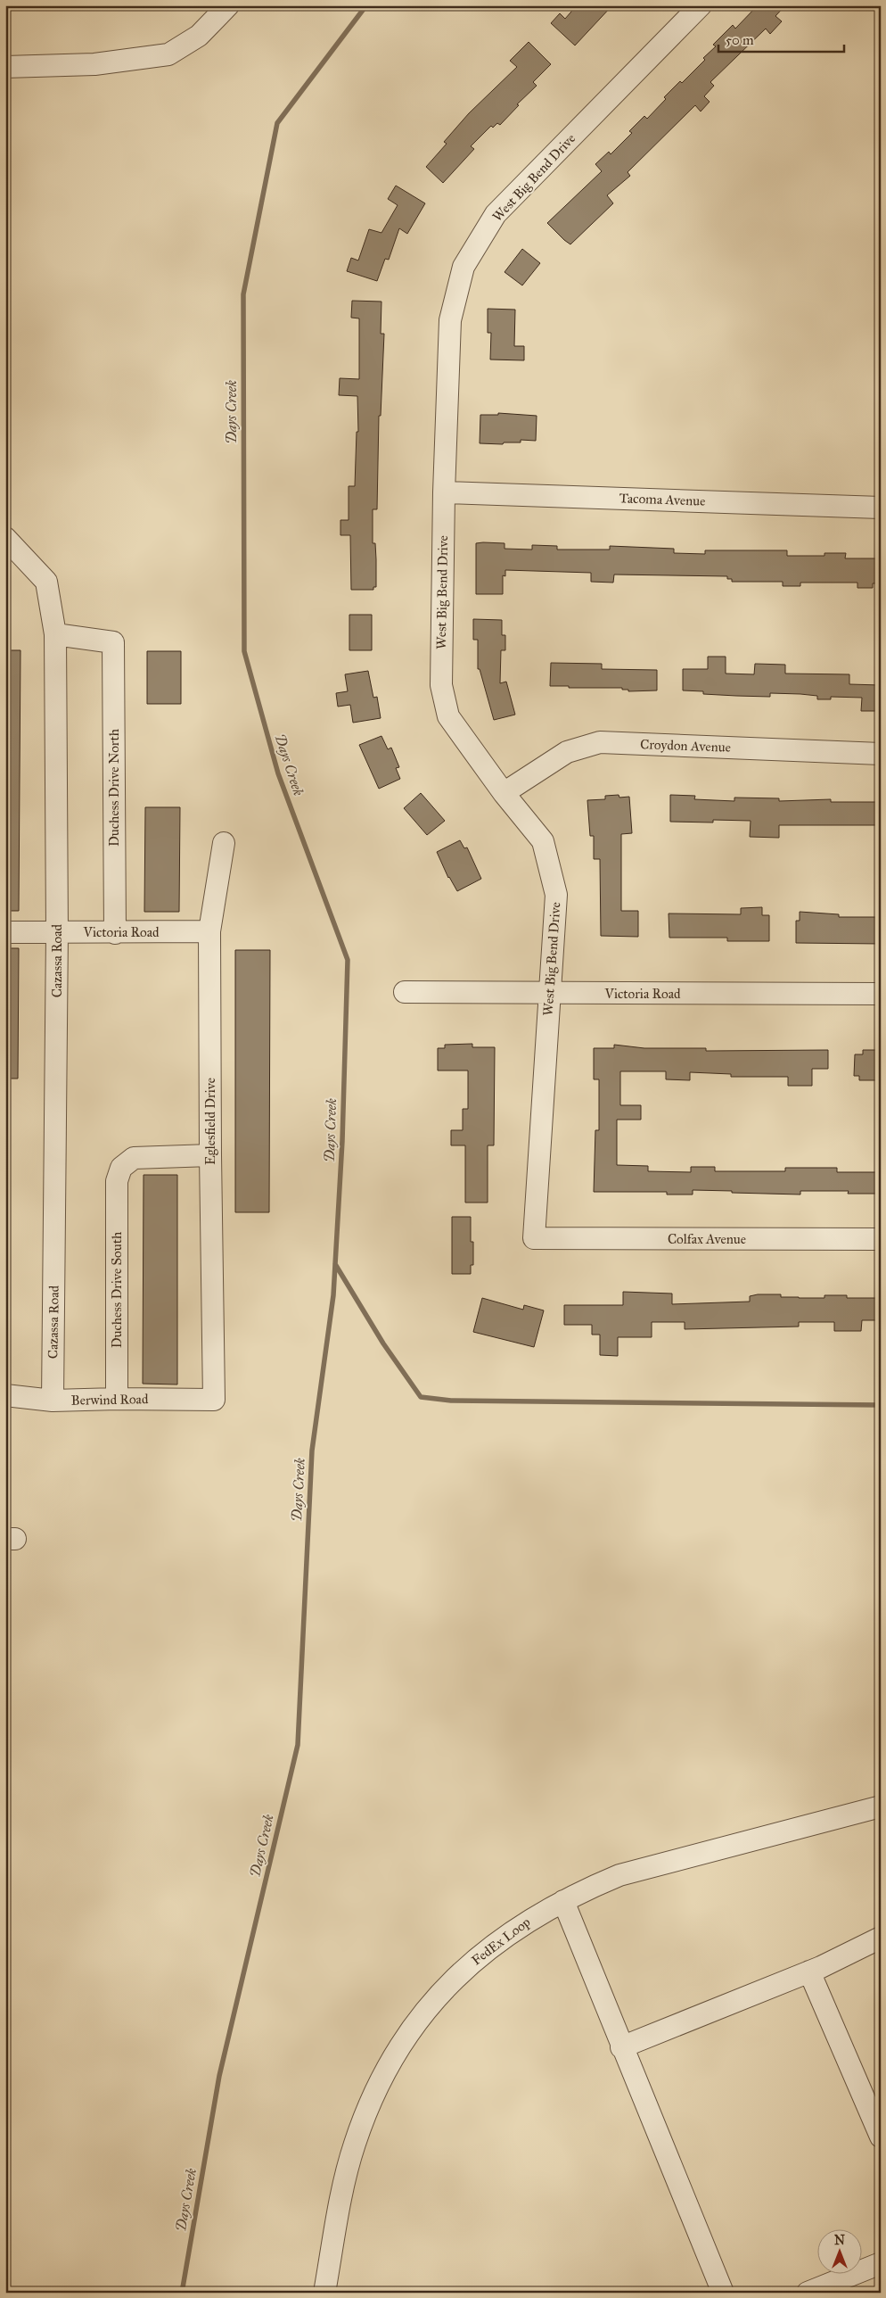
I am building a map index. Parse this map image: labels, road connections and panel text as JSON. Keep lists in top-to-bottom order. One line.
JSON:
{"streets":{"street":["West Big Bend Drive","Tacoma Avenue","Croydon Avenue","Duchess Drive North","Victoria Road","Cazassa Road","Eglesfield Drive","Colfax Avenue","Duchess Drive South","Berwind Road","FedEx Loop"]},"crossings":[["West Big Bend Drive","Tacoma Avenue"],["West Big Bend Drive","Croydon Avenue"],["West Big Bend Drive","Victoria Road"],["West Big Bend Drive","Colfax Avenue"],["Duchess Drive North","Victoria Road"],["Duchess Drive North","Cazassa Road"],["Victoria Road","Cazassa Road"],["Victoria Road","Eglesfield Drive"],["Cazassa Road","Berwind Road"],["Eglesfield Drive","Duchess Drive South"],["Eglesfield Drive","Berwind Road"],["Duchess Drive South","Berwind Road"]],"water":["Days Creek"],"scale_bar":"50 m","north":"top"}
